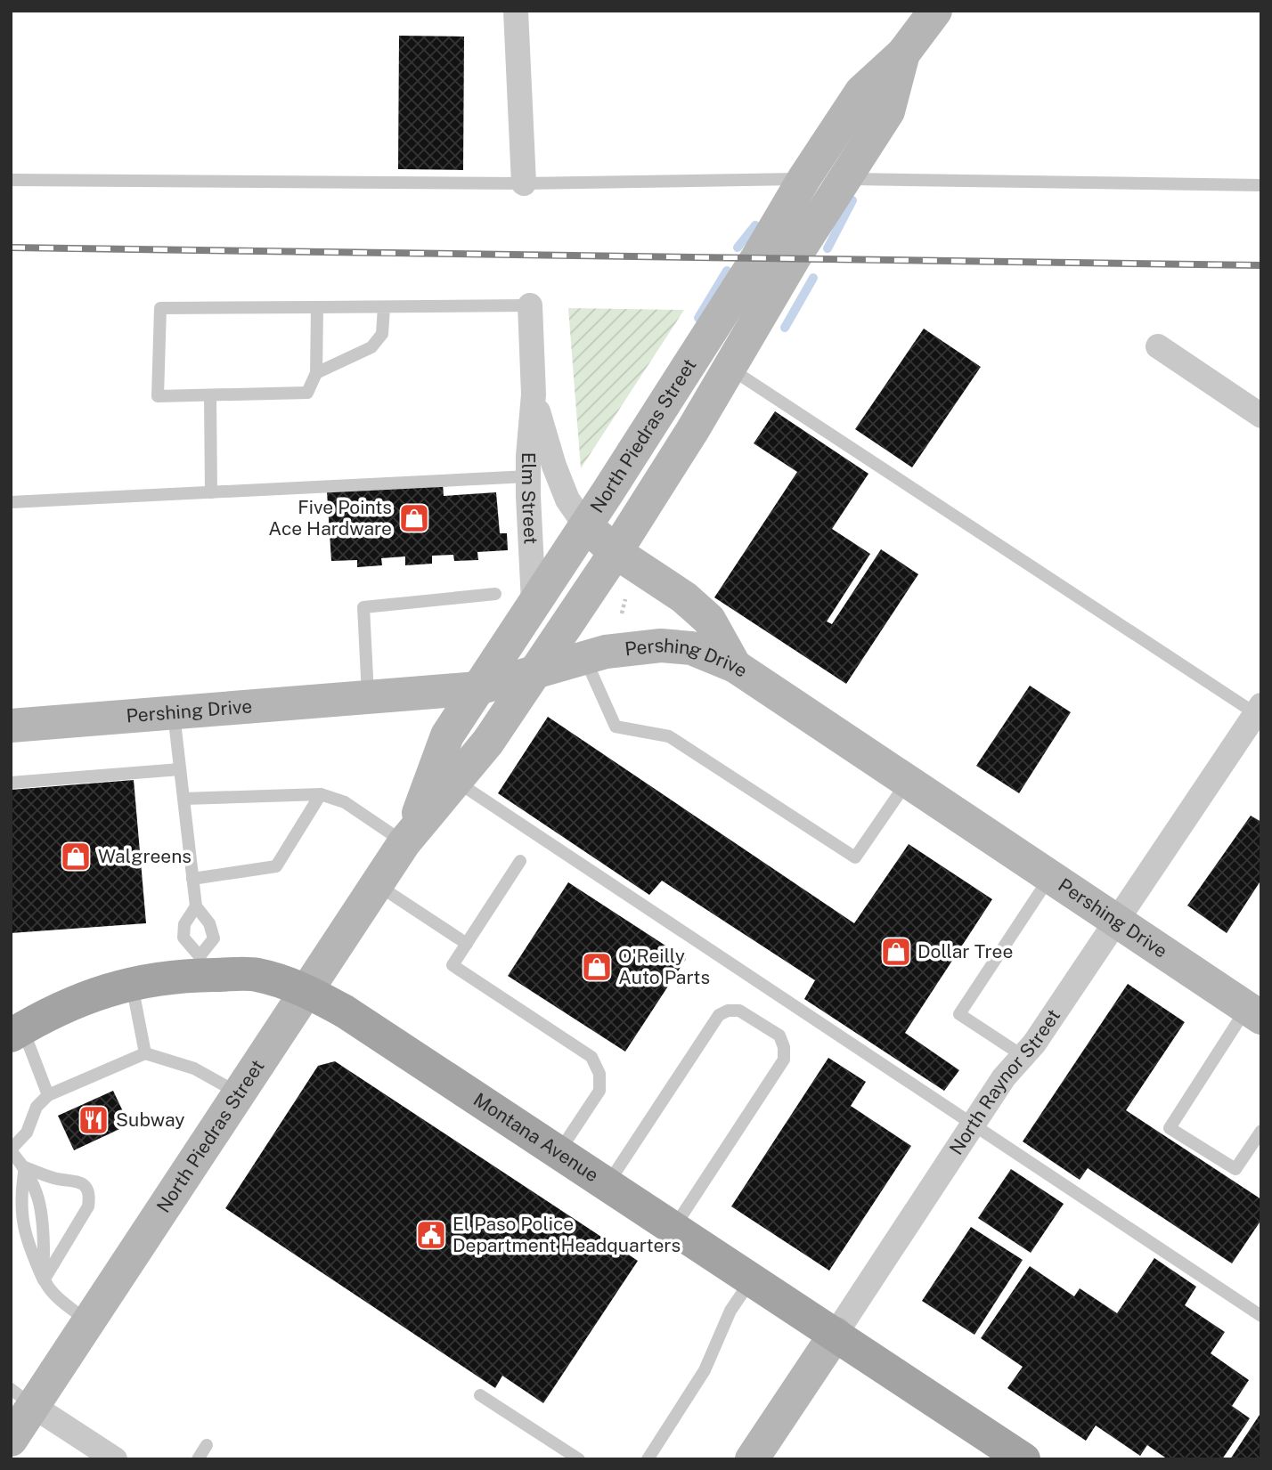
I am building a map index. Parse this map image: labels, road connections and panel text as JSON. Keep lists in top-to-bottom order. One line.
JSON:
{"streets":{"main road":["North Piedras Street","Elm Street","Pershing Drive","North Raynor Street","Montana Avenue"]},"crossings":[["North Piedras Street","Elm Street"],["North Piedras Street","Pershing Drive"],["North Piedras Street","Montana Avenue"],["Elm Street","Pershing Drive"],["Pershing Drive","North Raynor Street"],["North Raynor Street","Montana Avenue"]],"places":{"shop":["Five Points Ace Hardware","Walgreens","Dollar Tree","O'Reilly Auto Parts"],"restaurant":["Subway"],"public building":["El Paso Police Department Headquarters"]}}
